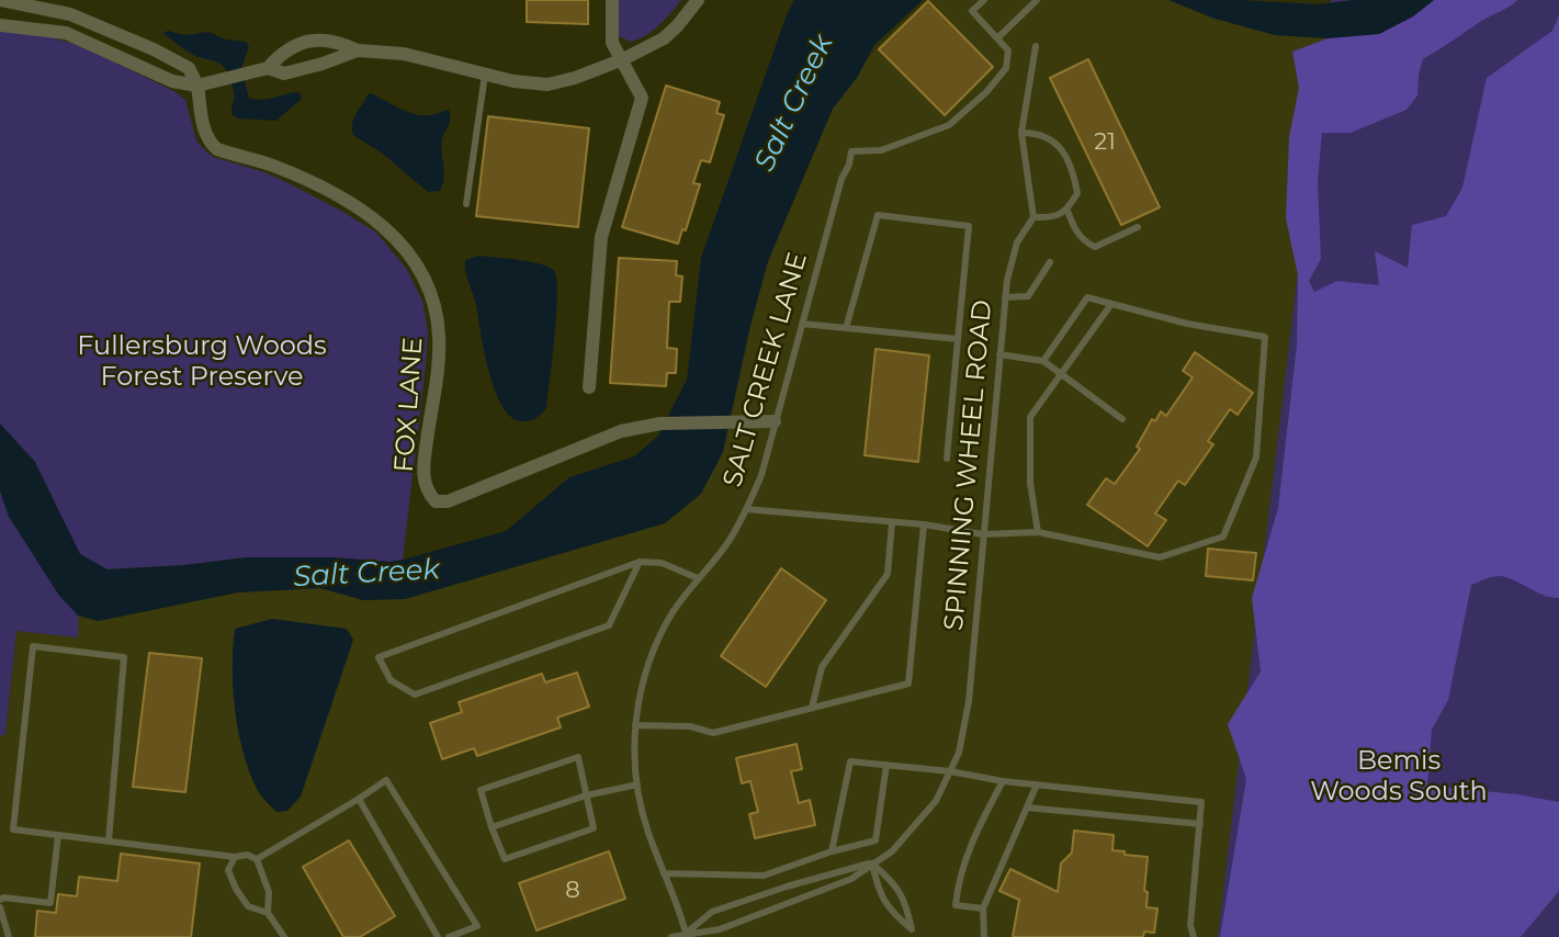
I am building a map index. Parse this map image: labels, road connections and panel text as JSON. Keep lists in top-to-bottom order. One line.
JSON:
{"streets":{"street":["FOX LANE"],"lane":["SALT CREEK LANE","SPINNING WHEEL ROAD"]},"crossings":[["SALT CREEK LANE","FOX LANE"],["SALT CREEK LANE","SPINNING WHEEL ROAD"]],"water":["Salt Creek"],"parks":["Fullersburg Woods Forest Preserve","Bemis Woods South"],"house_numbers":["21","8"]}
